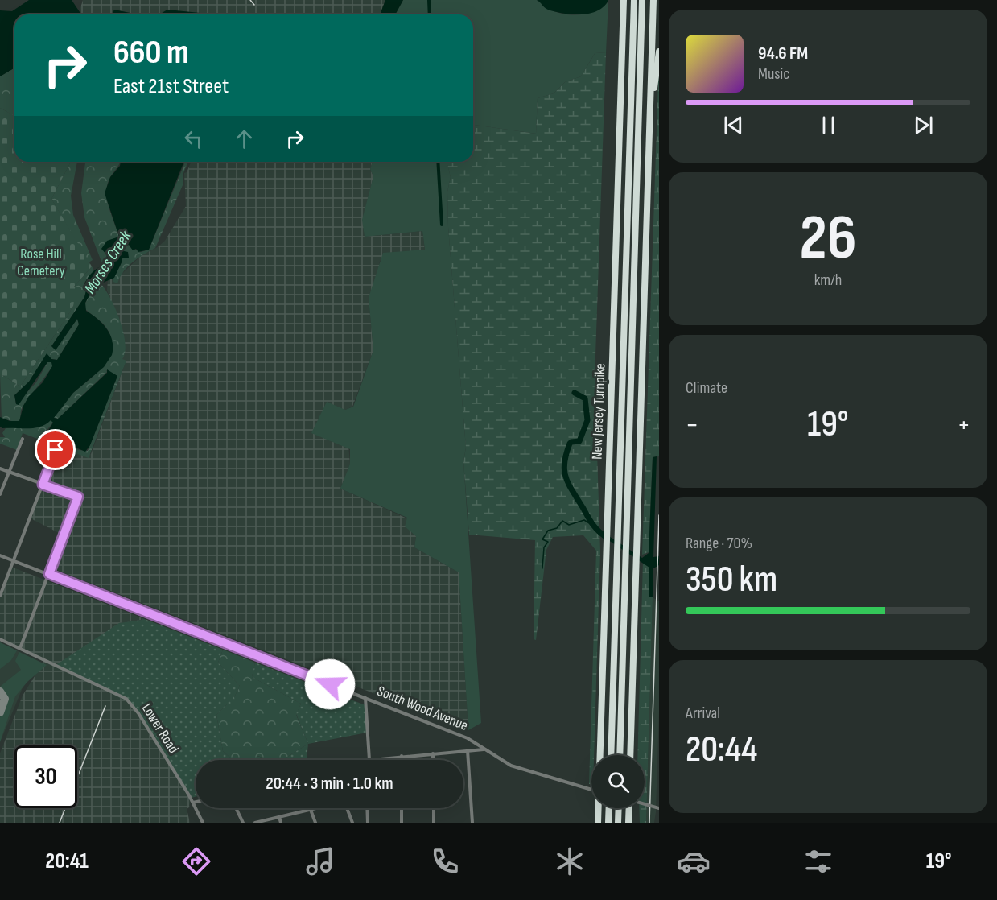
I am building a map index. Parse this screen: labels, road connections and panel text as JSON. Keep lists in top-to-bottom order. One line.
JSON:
{"streets":{"highway":["New Jersey Turnpike"],"street":["South Wood Avenue","Lower Road"]},"water":["Morses Creek"],"parks":["Rose Hill Cemetery"],"page":{"turn":["660 m","East 21st Street"],"song":["94.6 FM","Music"],"tile":[["26","km/h"],"Climate",["Range · 70%","350 km"],["Arrival","20:44"]],"heat":["−","19°","+"],"limit":"30","trip":"20:44 · 3 min · 1.0 km","tabs":["20:41","19°"]}}
